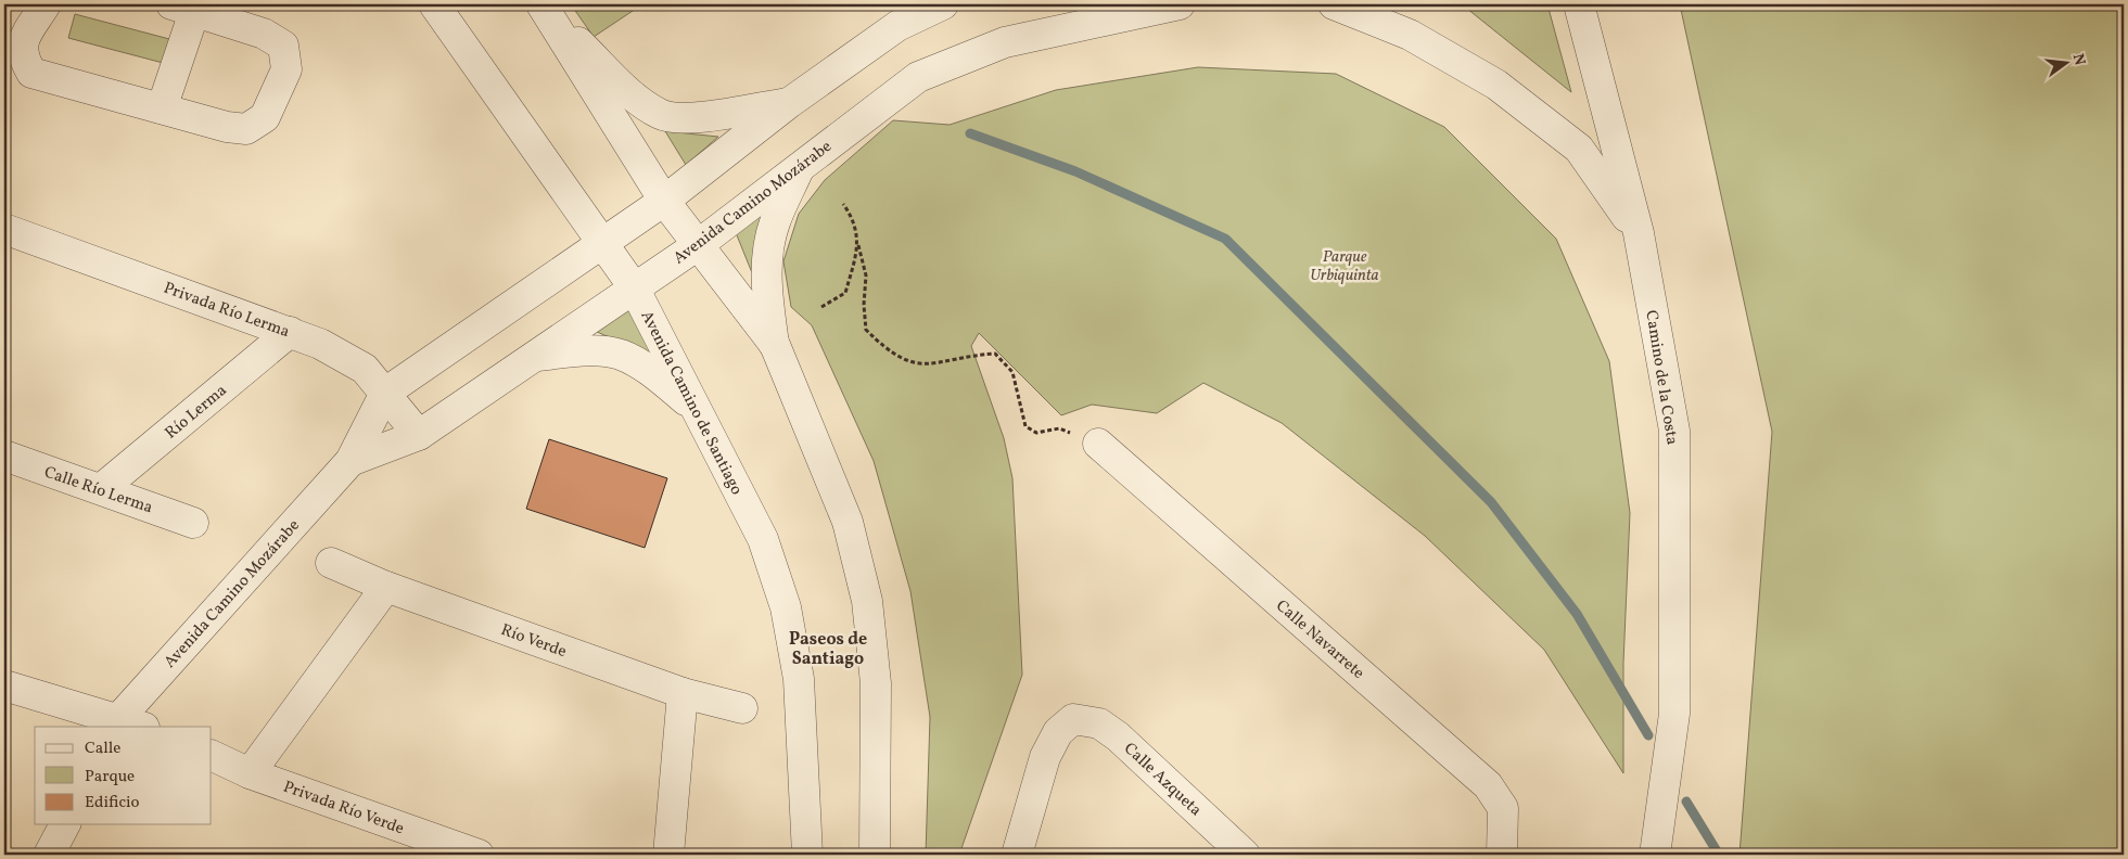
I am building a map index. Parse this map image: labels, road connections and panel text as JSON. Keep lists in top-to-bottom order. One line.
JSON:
{"streets":{"street":["Avenida Camino Mozárabe","Privada Río Lerma","Camino de la Costa","Avenida Camino de Santiago","Río Lerma","Calle Río Lerma","Calle Navarrete","Río Verde","Calle Azqueta","Privada Río Verde"]},"crossings":[["Avenida Camino Mozárabe","Privada Río Lerma"],["Avenida Camino Mozárabe","Avenida Camino de Santiago"],["Privada Río Lerma","Río Lerma"],["Río Lerma","Calle Río Lerma"]],"districts":["Paseos de Santiago"],"parks":["Parque Urbiquinta"],"legend":["Calle","Parque","Edificio"],"north":"right"}
